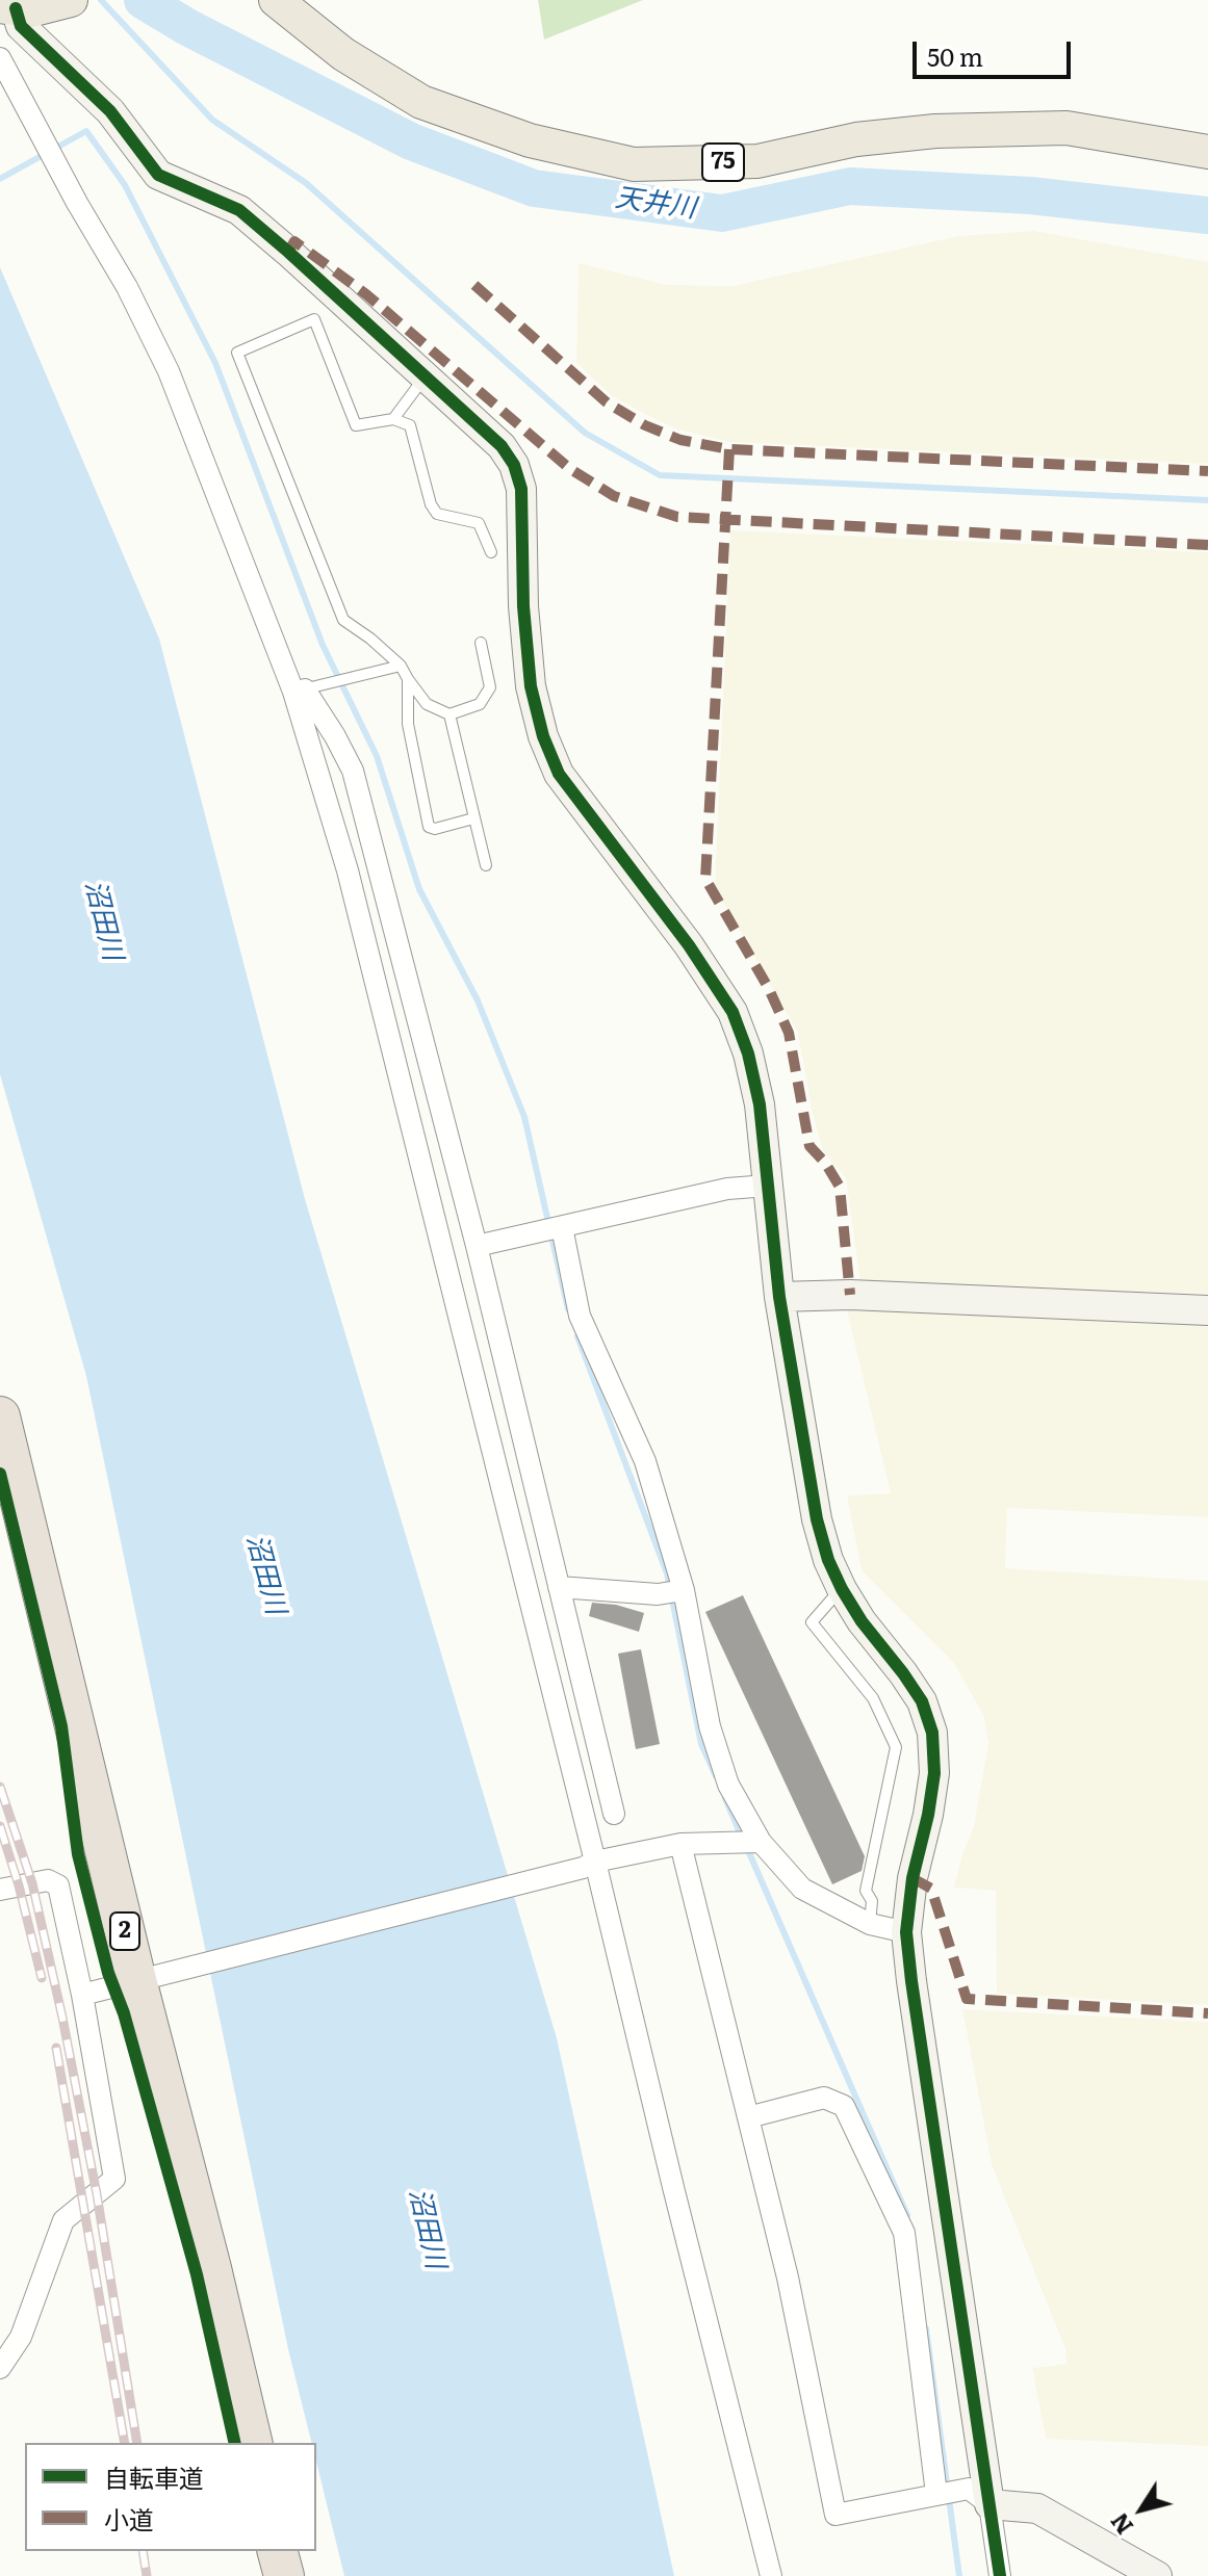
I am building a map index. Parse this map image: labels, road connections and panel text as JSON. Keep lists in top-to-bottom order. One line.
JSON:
{"streets":{"highway":["2"],"main road":["75"]},"water":["天井川","沼田川"],"legend":["自転車道","小道"],"scale_bar":"50 m","north":"bottom left"}
